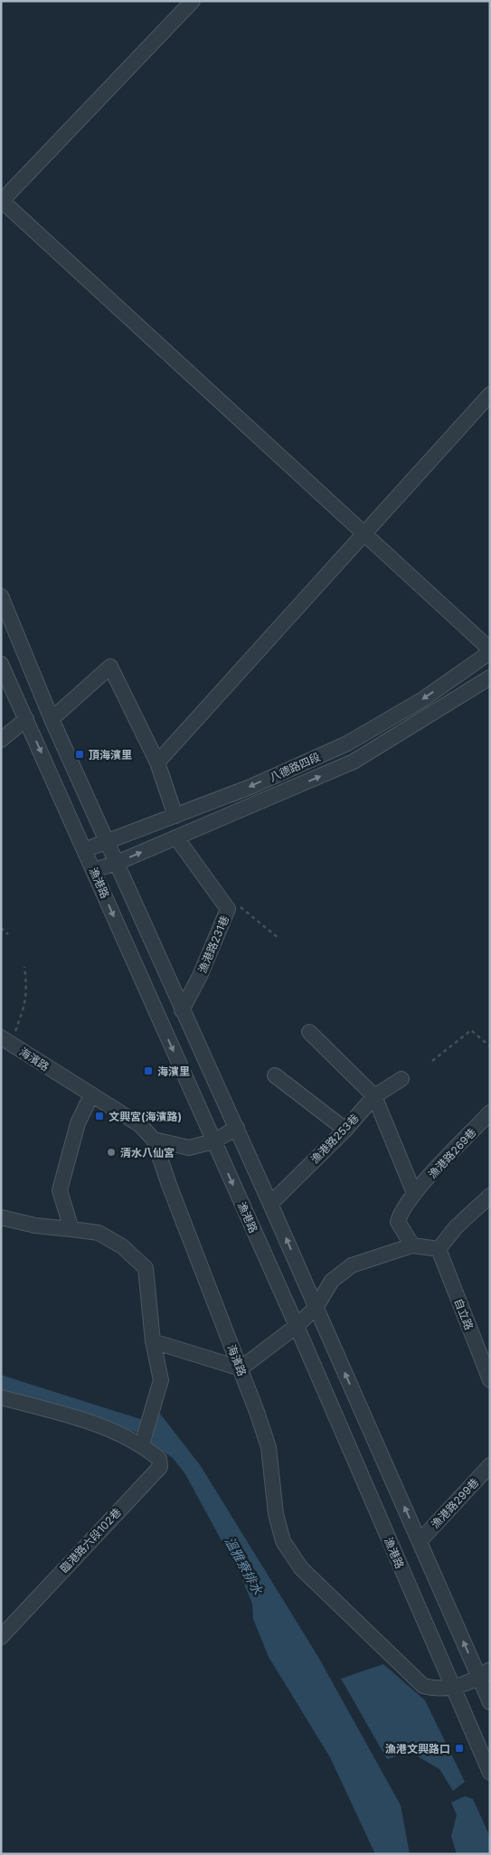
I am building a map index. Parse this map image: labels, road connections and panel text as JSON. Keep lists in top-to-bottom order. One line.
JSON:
{"streets":{"street":["八德路四段","漁港路","漁港路231巷","海濱路","漁港路253巷","漁港路269巷","自立路","漁港路299巷","臨港路六段102巷"]},"crossings":[["八德路四段","漁港路"],["八德路四段","漁港路231巷"],["漁港路","漁港路231巷"],["漁港路","海濱路"],["漁港路","漁港路253巷"],["漁港路","漁港路299巷"]],"water":["溫雅寮排水"],"places":{"transit":["頂海濱里","海濱里","文興宮(海濱路)","漁港文興路口"],"other":["清水八仙宮"]}}
